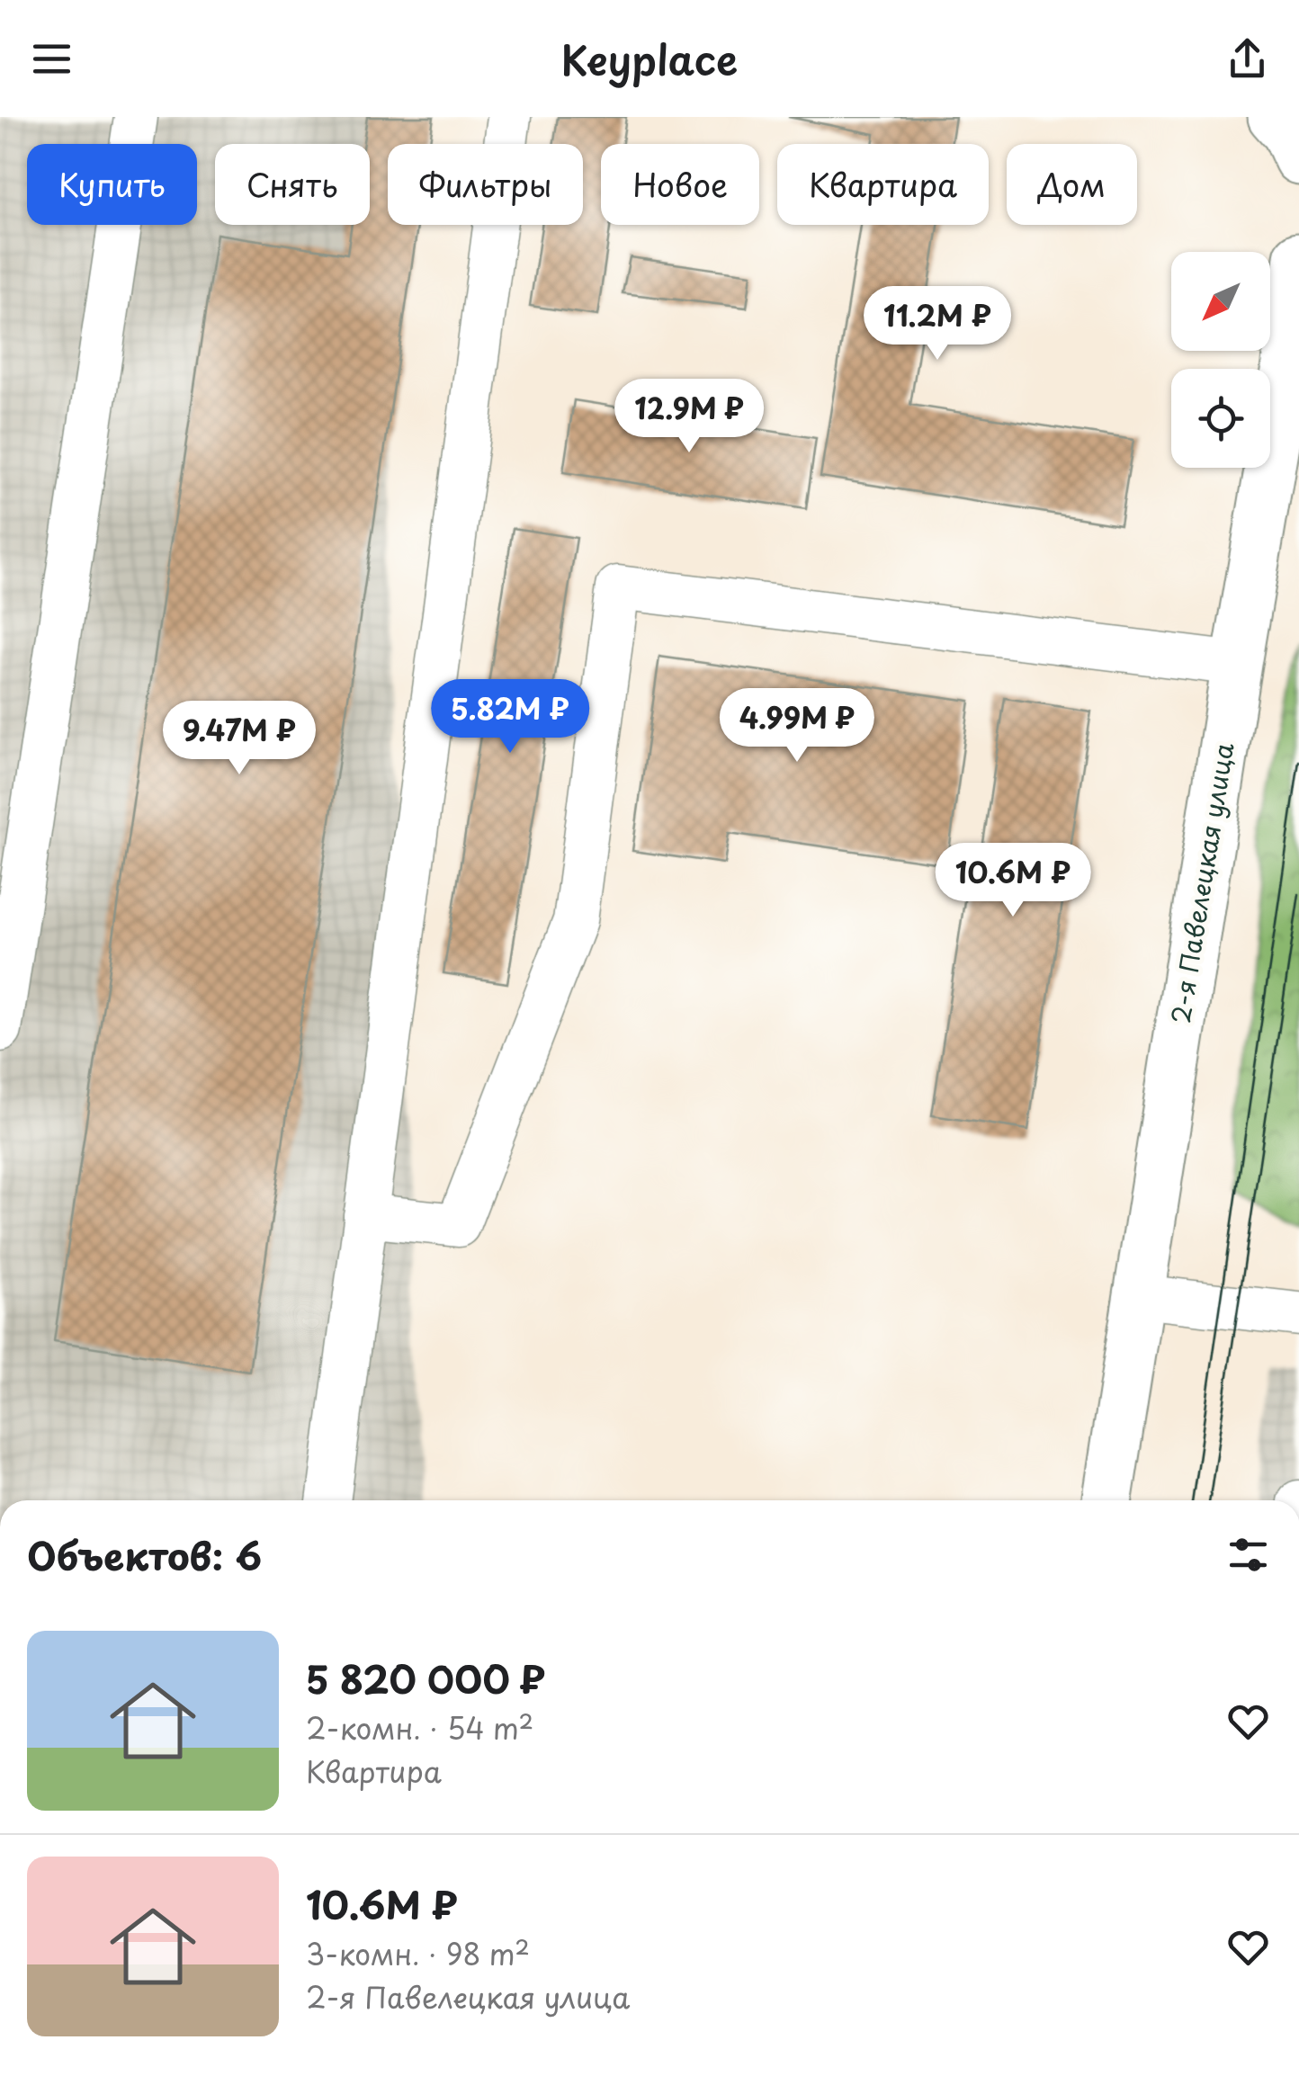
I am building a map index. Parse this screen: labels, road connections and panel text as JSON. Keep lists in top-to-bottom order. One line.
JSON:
{"streets":{"main road":["2-я Павелецкая улица"]},"north":"bottom left","page":{"header":"Keyplace","chip":["Купить","Снять","Фильтры","Новое","Квартира","Дом"],"price":["11.2M ₽","12.9M ₽","5.82M ₽","4.99M ₽","9.47M ₽","10.6M ₽"],"heading":"Объектов: 6","list":[{"name":"5 820 000 ₽","note":"2-комн. · 54 m² · Квартира"},{"name":"10.6M ₽","note":"3-комн. · 98 m² · 2-я Павелецкая улица"}]}}
